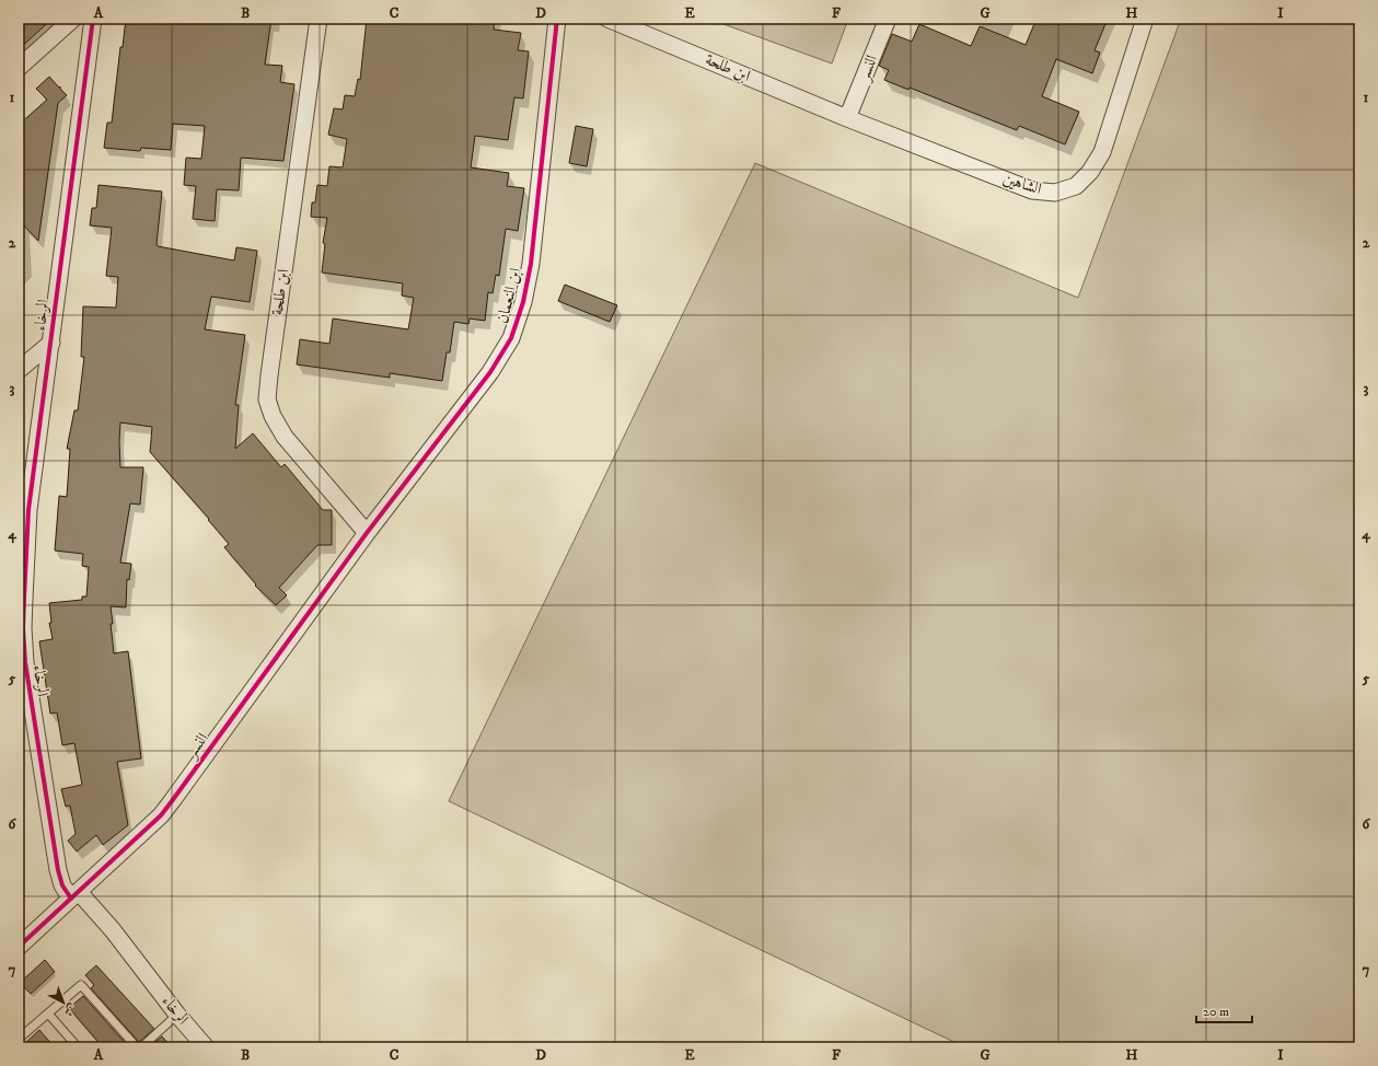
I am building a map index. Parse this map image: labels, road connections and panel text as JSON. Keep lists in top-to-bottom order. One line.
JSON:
{"streets":{"street":["ابن طلحة","النسر","الشاهين","ابن النعمان","الرخاء"]},"crossings":[["ابن طلحة","النسر"],["ابن طلحة","الشاهين"],["ابن طلحة","ابن النعمان"],["النسر","الشاهين"],["النسر","ابن النعمان"],["النسر","الرخاء"]],"scale_bar":"20 m","north":"bottom right","grid":{"columns":["A","B","C","D","E","F","G","H","I"],"rows":["1","2","3","4","5","6","7"]}}
